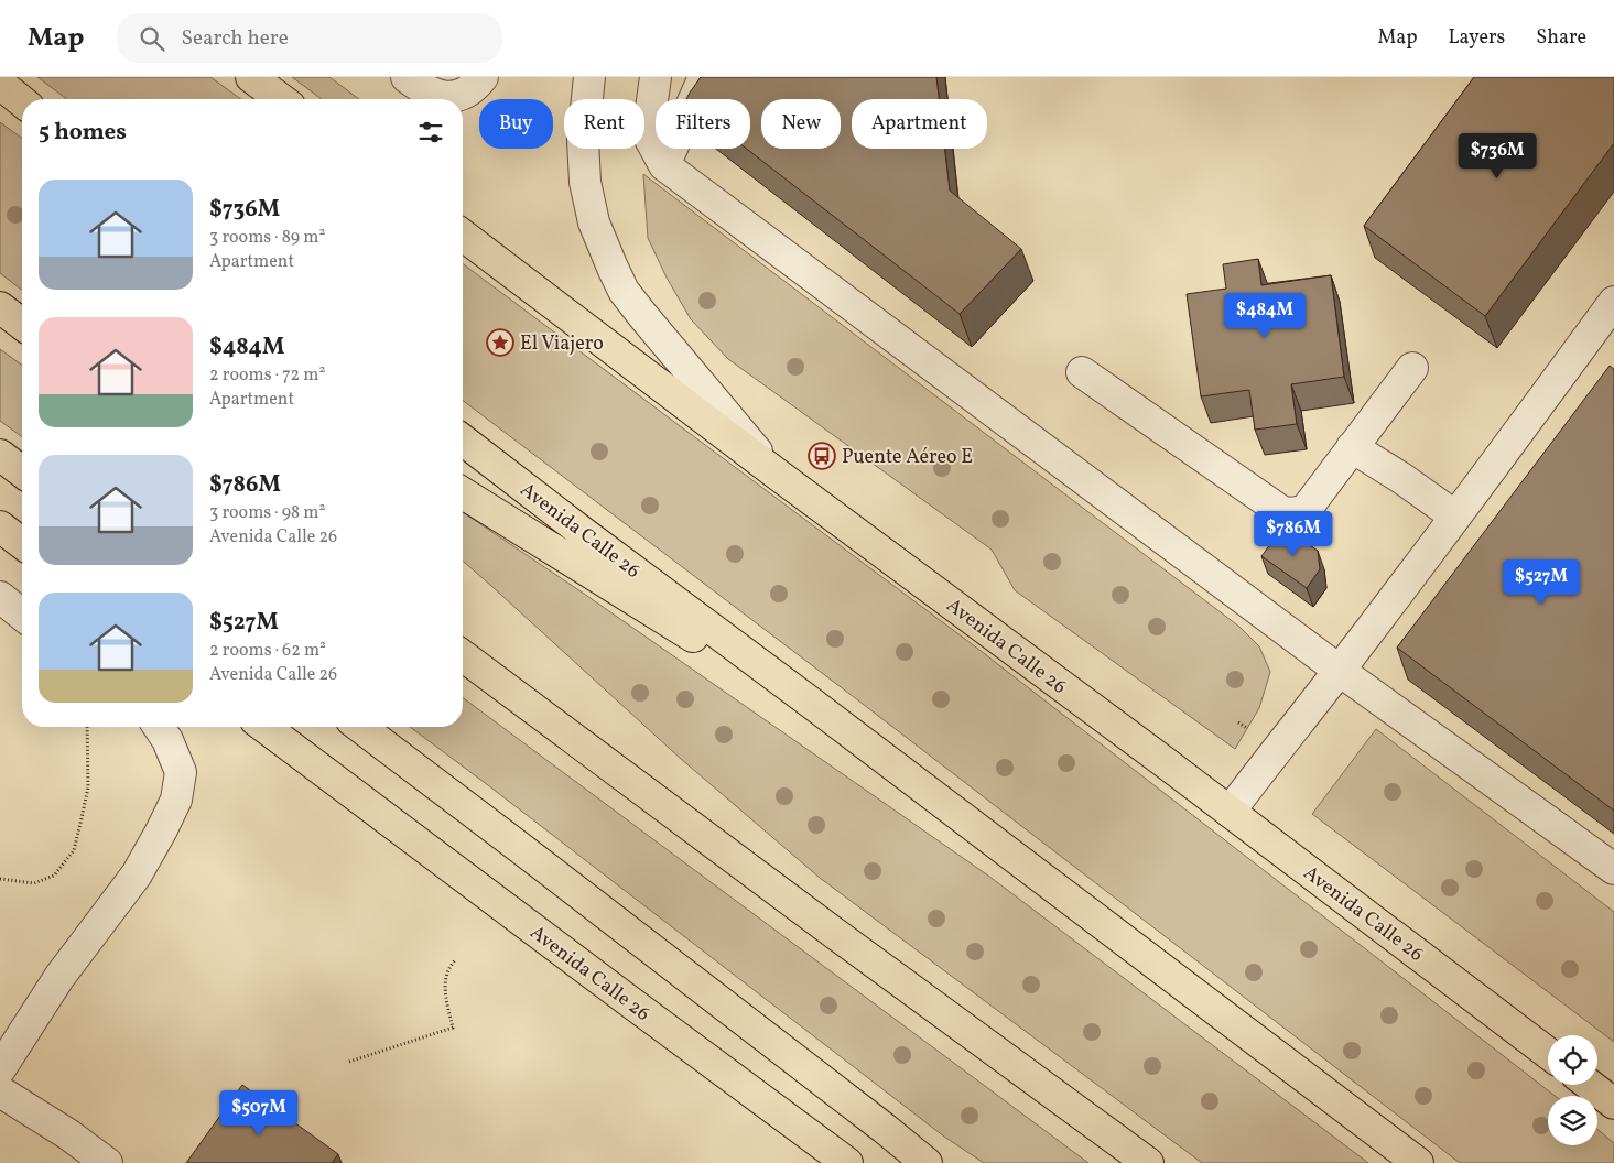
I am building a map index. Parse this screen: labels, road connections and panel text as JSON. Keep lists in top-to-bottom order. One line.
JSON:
{"streets":{"main road":["Avenida Calle 26"]},"places":{"place":["El Viajero"],"bus stop":["Puente Aéreo E"]},"page":{"header":"Map","search":"Search here","nav":["Map","Layers","Share"],"chip":["Buy","Rent","Filters","New","Apartment"],"heading":"5 homes","price":["$736M","$484M","$786M","$527M","$507M"],"list":[{"name":"$736M","note":"3 rooms · 89 m² · Apartment"},{"name":"$484M","note":"2 rooms · 72 m² · Apartment"},{"name":"$786M","note":"3 rooms · 98 m² · Avenida Calle 26"},{"name":"$527M","note":"2 rooms · 62 m² · Avenida Calle 26"}]}}
